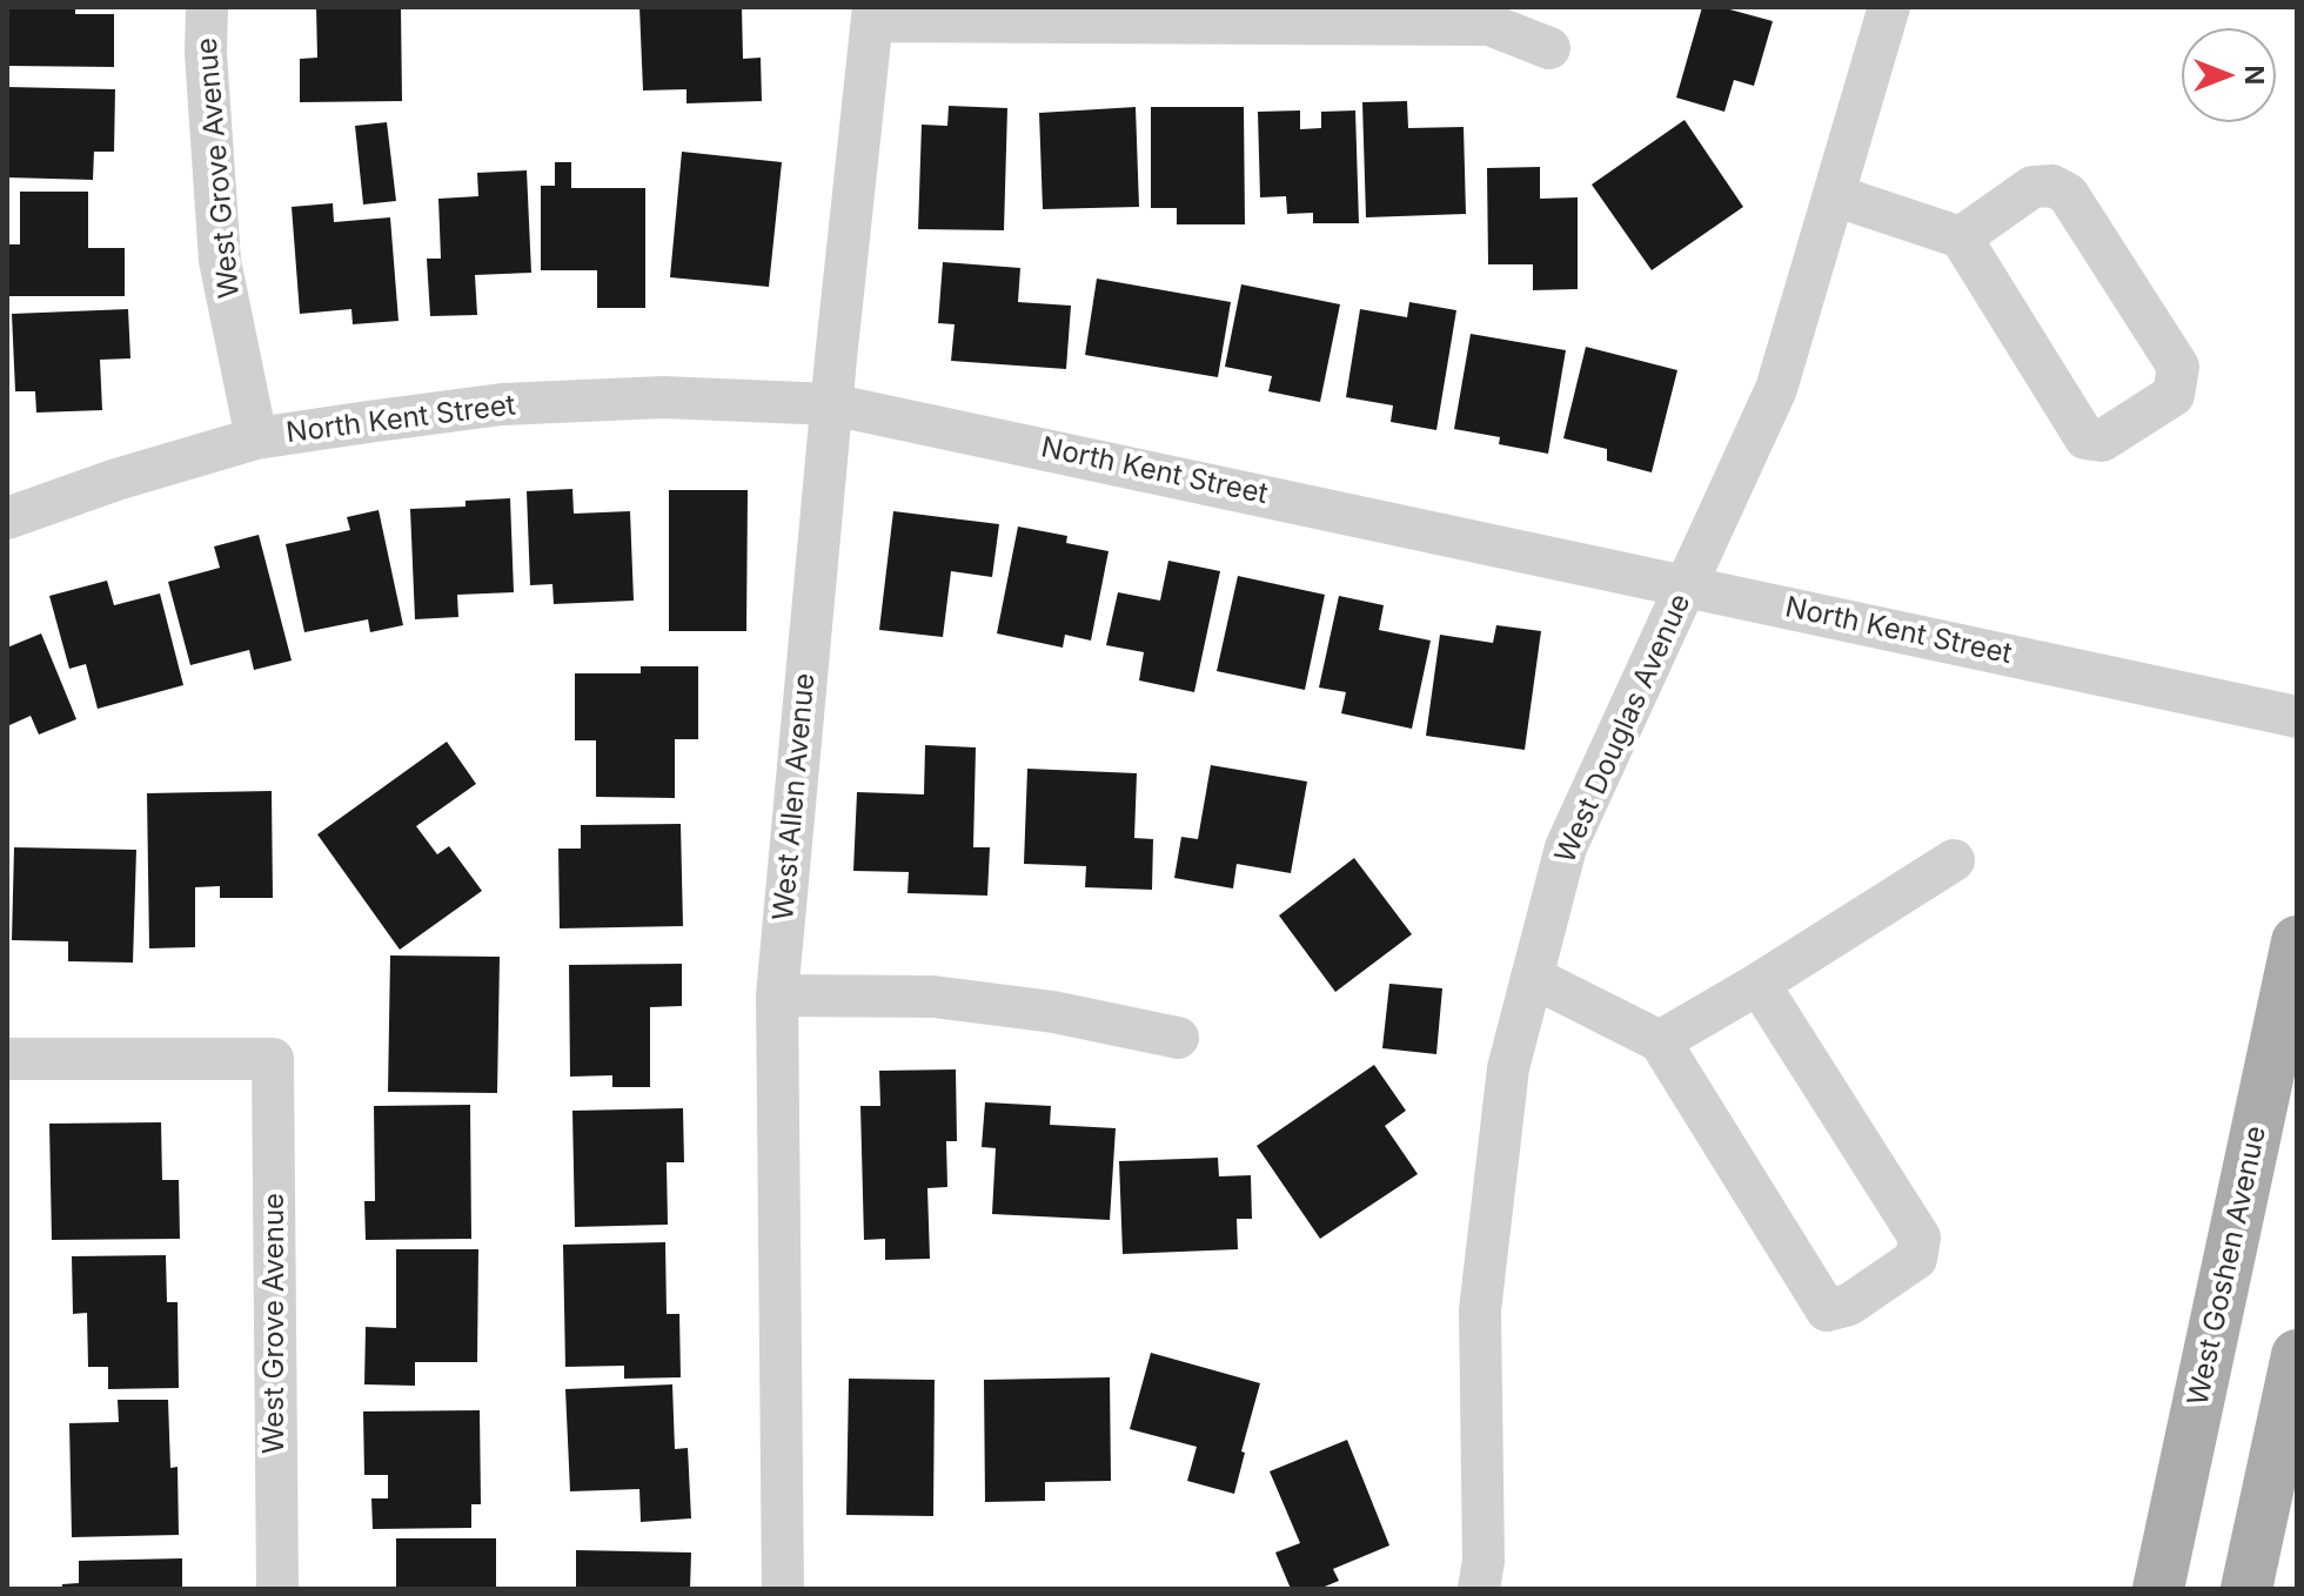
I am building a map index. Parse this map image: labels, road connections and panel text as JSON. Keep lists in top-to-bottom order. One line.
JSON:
{"streets":{"main road":["West Goshen Avenue"],"street":["West Grove Avenue","North Kent Street","West Douglas Avenue","West Allen Avenue"]},"crossings":[["West Grove Avenue","North Kent Street"],["North Kent Street","West Douglas Avenue"],["North Kent Street","West Allen Avenue"]],"north":"right"}
